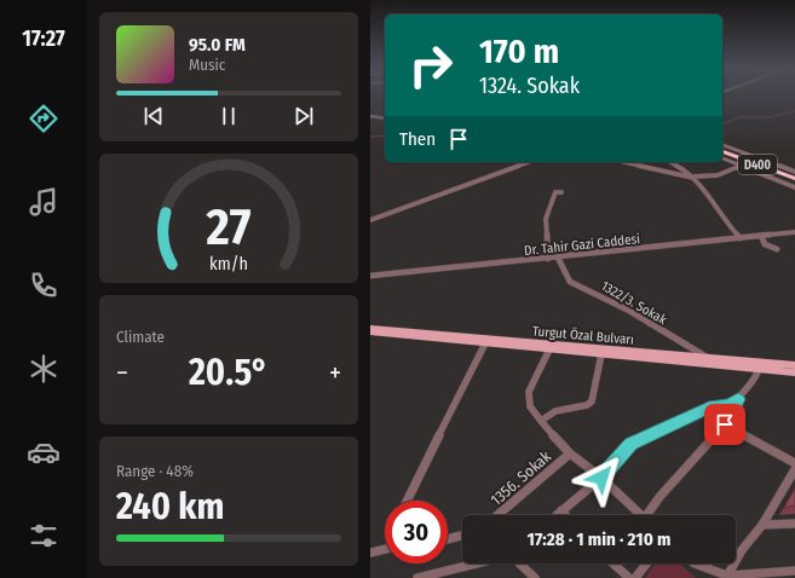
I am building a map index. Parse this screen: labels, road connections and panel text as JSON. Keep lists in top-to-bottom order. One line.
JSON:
{"streets":{"highway":["D400"],"main road":["Turgut Özal Bulvarı"],"street":["Dr. Tahir Gazi Caddesi","1322/3. Sokak","1356. Sokak"]},"crossings":[["Dr. Tahir Gazi Caddesi","1322/3. Sokak"],["1322/3. Sokak","Turgut Özal Bulvarı"]],"page":{"tabs":"17:27","turn":["170 m","1324. Sokak"],"song":["95.0 FM","Music"],"then":"Then","tile":["Climate",["Range · 48%","240 km"]],"heat":["−","20.5°","+"],"limit":"30","trip":"17:28 · 1 min · 210 m","gauge":["27","km/h"]}}
